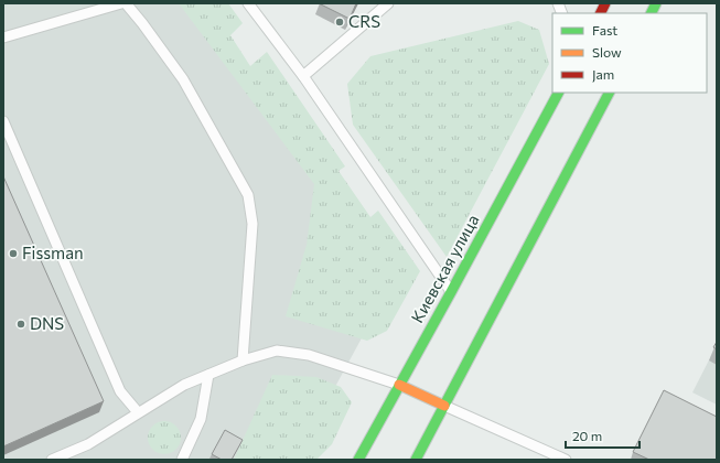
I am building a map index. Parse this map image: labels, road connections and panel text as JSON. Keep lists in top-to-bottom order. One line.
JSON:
{"streets":{"main road":["Киевская улица"]},"places":["CRS","Fissman","DNS"],"legend":["Fast","Slow","Jam"],"scale_bar":"20 m"}
